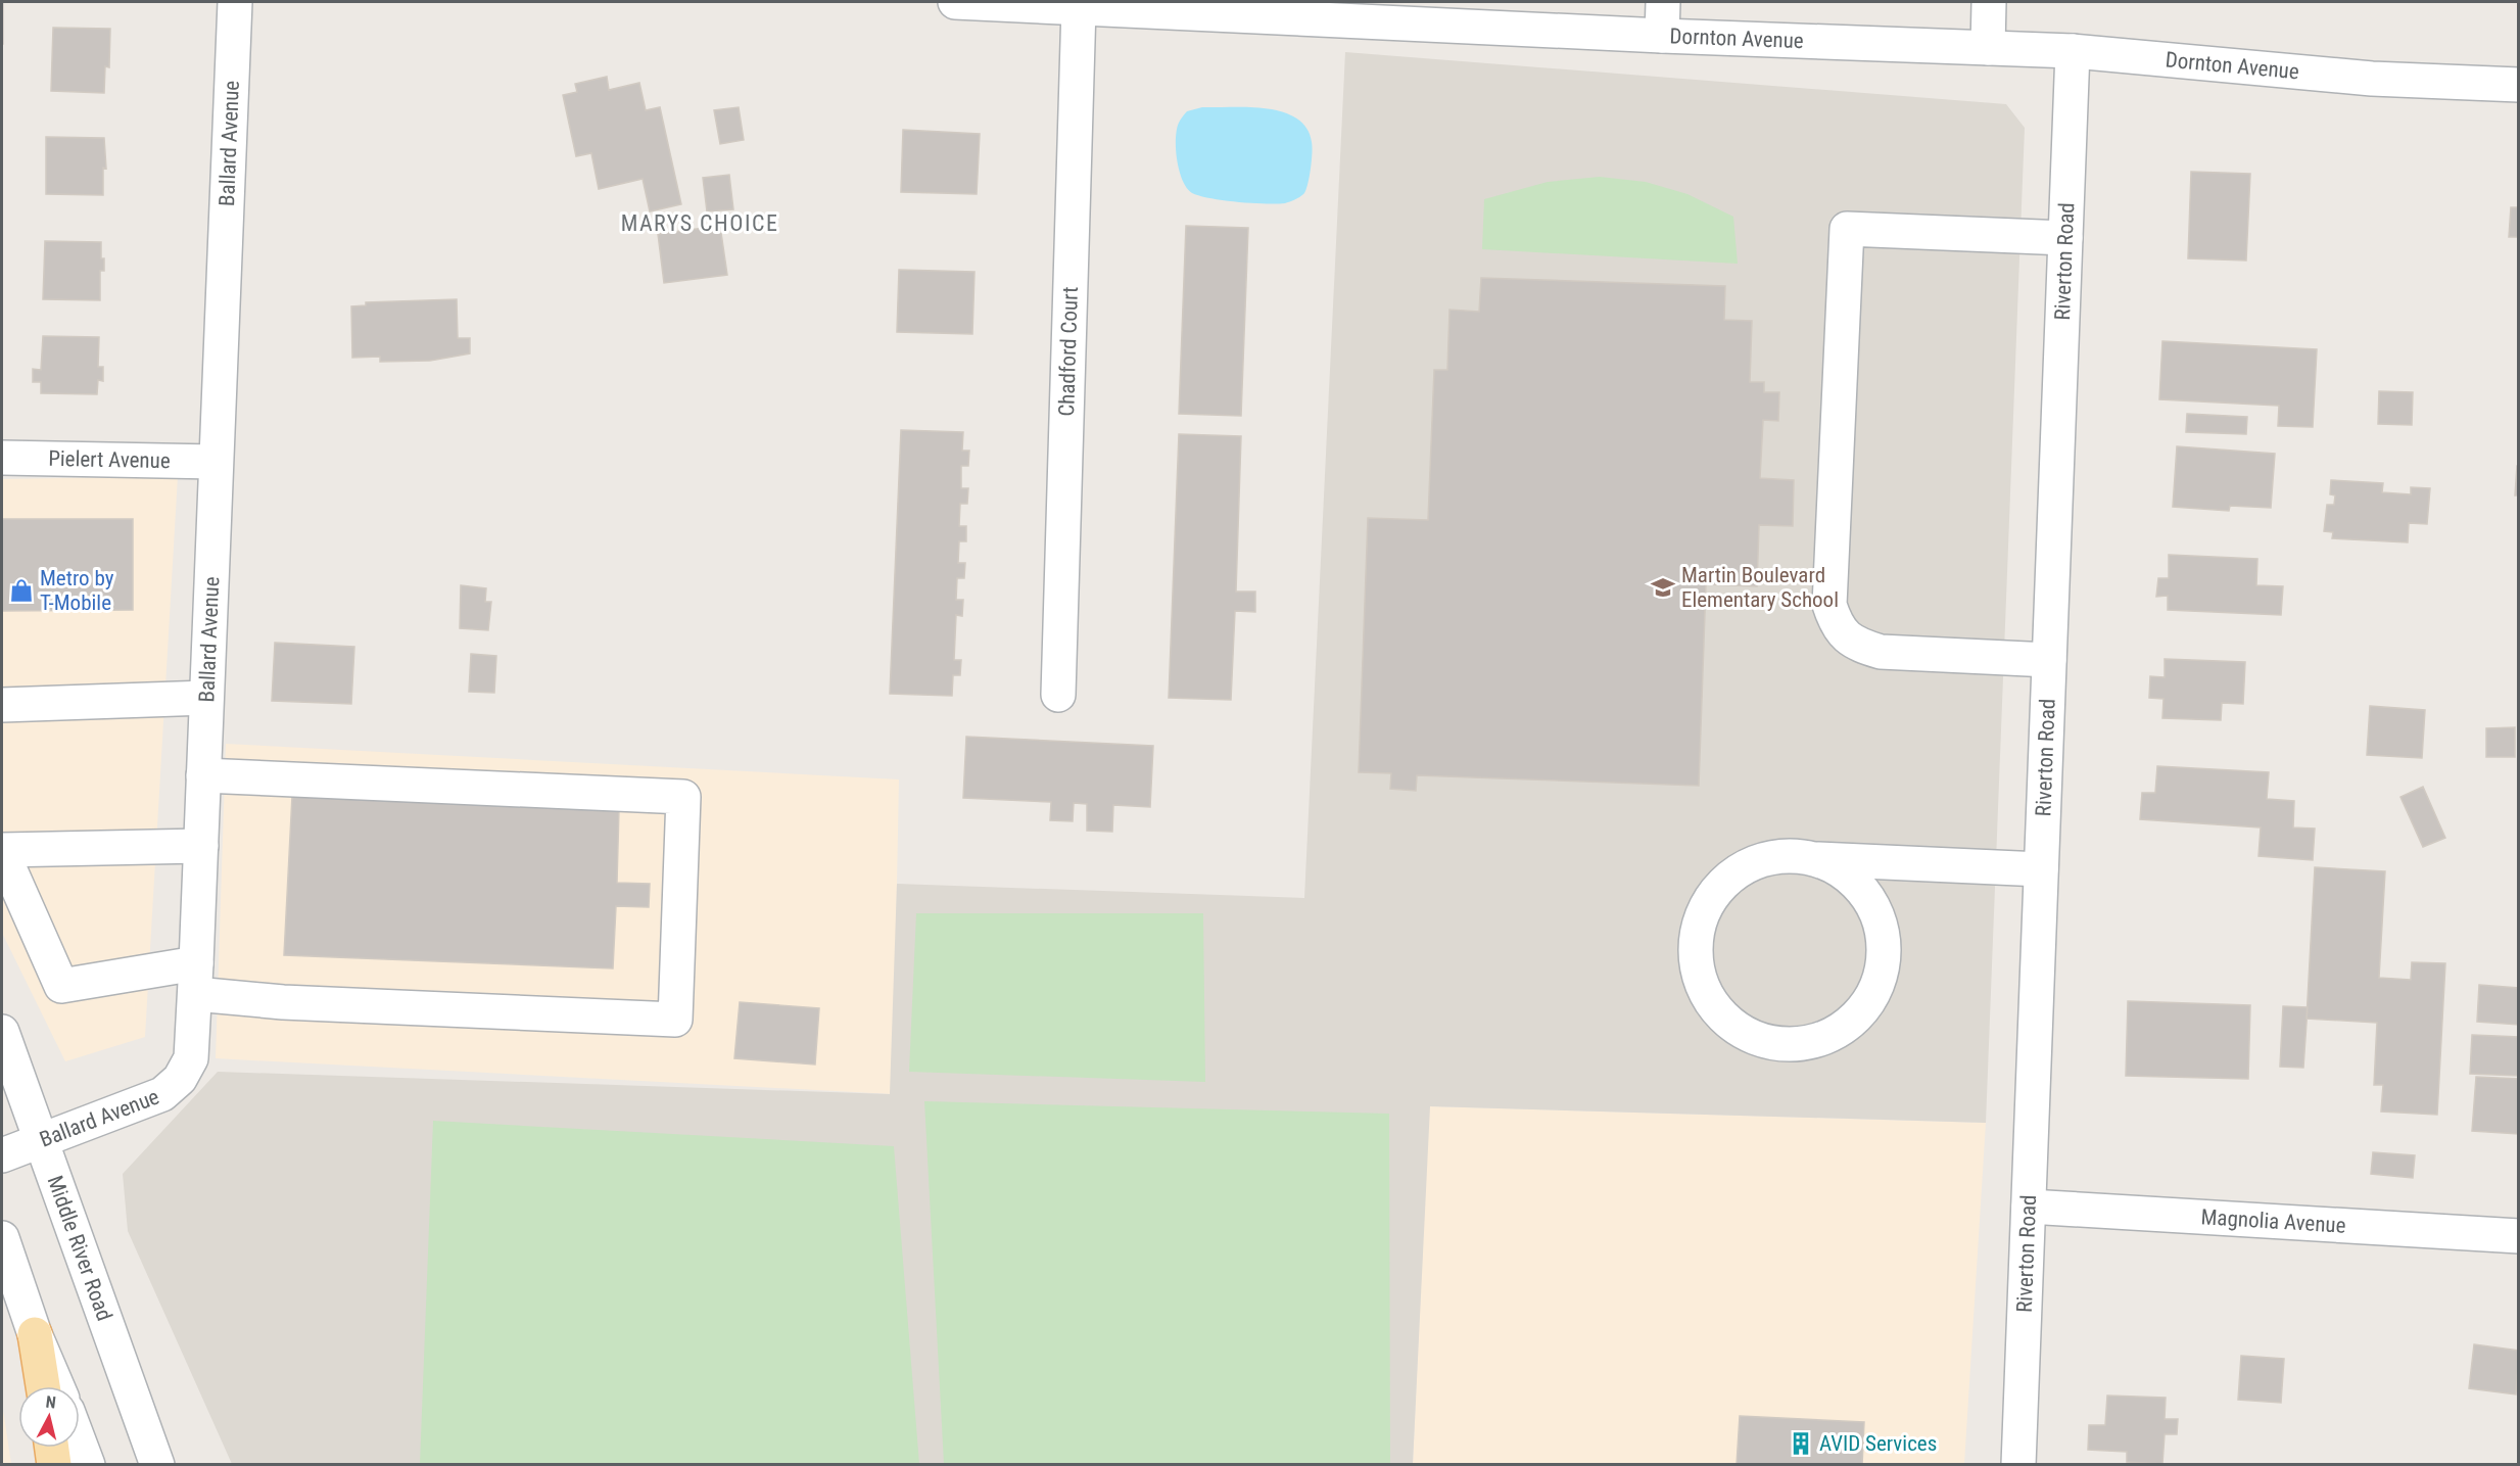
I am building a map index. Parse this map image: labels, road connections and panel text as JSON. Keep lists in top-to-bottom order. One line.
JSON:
{"streets":{"street":["Dornton Avenue","Ballard Avenue","Riverton Road","Chadford Court","Pielert Avenue","Magnolia Avenue","Middle River Road"]},"crossings":[["Dornton Avenue","Riverton Road"],["Dornton Avenue","Chadford Court"],["Ballard Avenue","Pielert Avenue"],["Ballard Avenue","Middle River Road"],["Riverton Road","Magnolia Avenue"]],"districts":["MARYS CHOICE"],"places":{"school or university":["Martin Boulevard Elementary School"],"shop":["Metro by T-Mobile"],"building":["AVID Services"]},"north":"top"}
